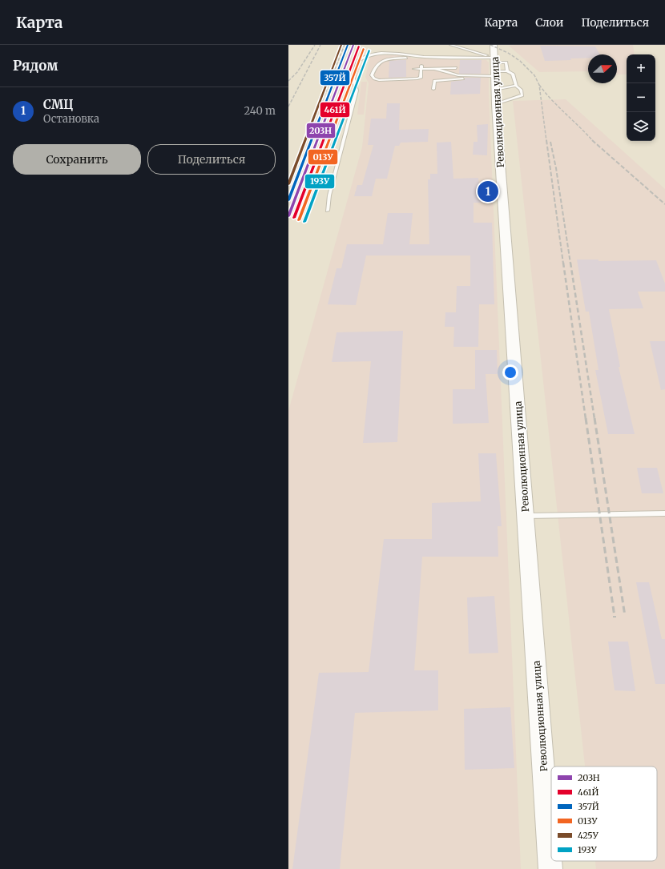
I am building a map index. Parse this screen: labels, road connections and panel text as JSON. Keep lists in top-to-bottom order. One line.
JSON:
{"streets":{"main road":["Революционная улица"]},"lines":["transit line 203Н","transit line 357Й","transit line 425У","transit line 461Й","transit line 013У","transit line 193У"],"legend":["203Н","461Й","357Й","013У","425У","193У"],"north":"right","page":{"header":"Карта","nav":["Карта","Слои","Поделиться"],"heading":"Рядом","map_buttons":["+","−"],"list":[{"mark":"1","name":"СМЦ","note":"Остановка","value":"240 m"}],"buttons":["Сохранить","Поделиться"],"pins":"1"}}
